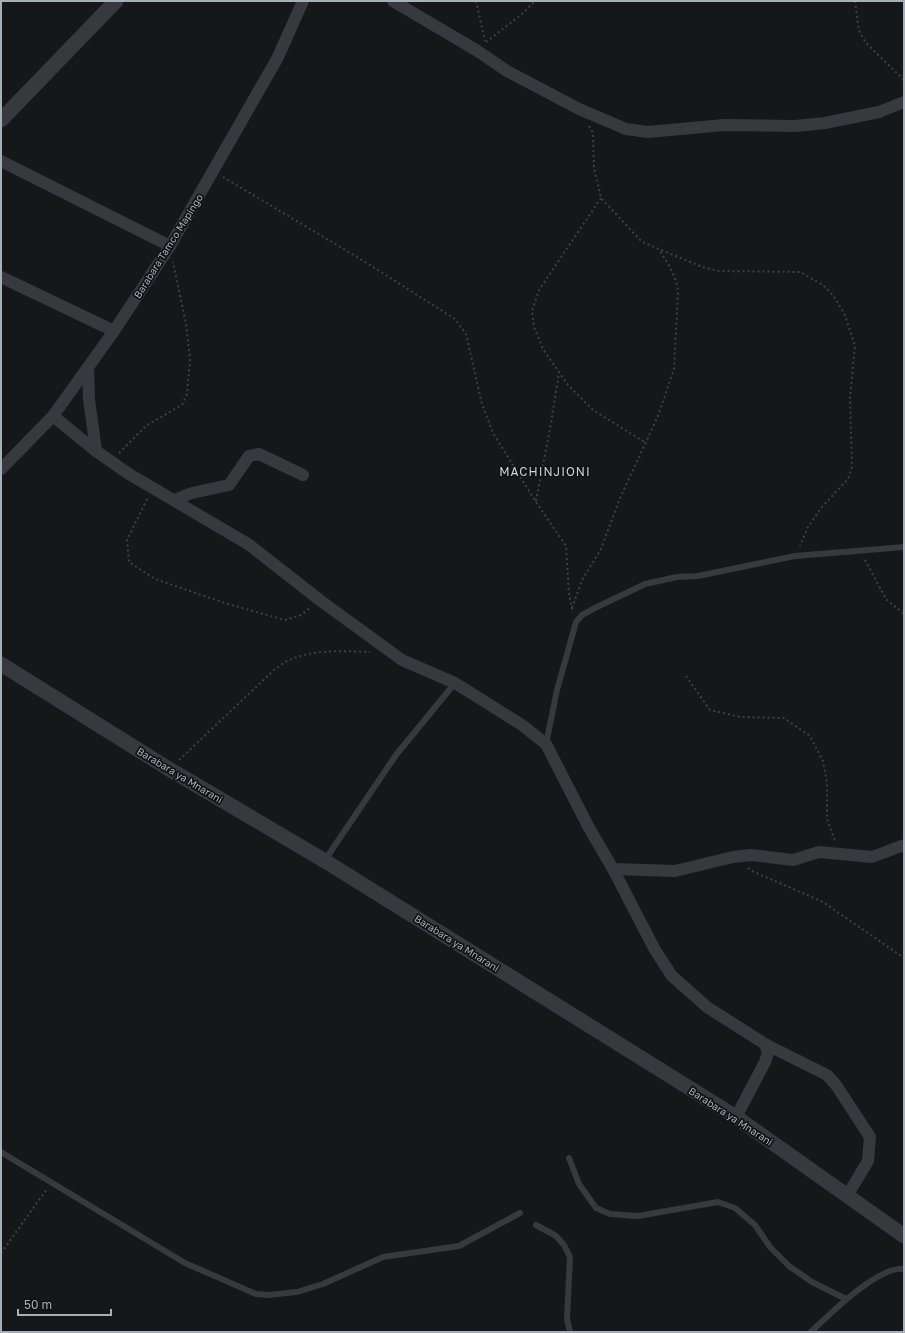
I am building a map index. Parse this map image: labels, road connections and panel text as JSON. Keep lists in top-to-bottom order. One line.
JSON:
{"streets":{"street":["Barabara Tamco Mapingo","Barabara ya Mnarani"]},"districts":["MACHINJIONI"],"scale_bar":"50 m"}
